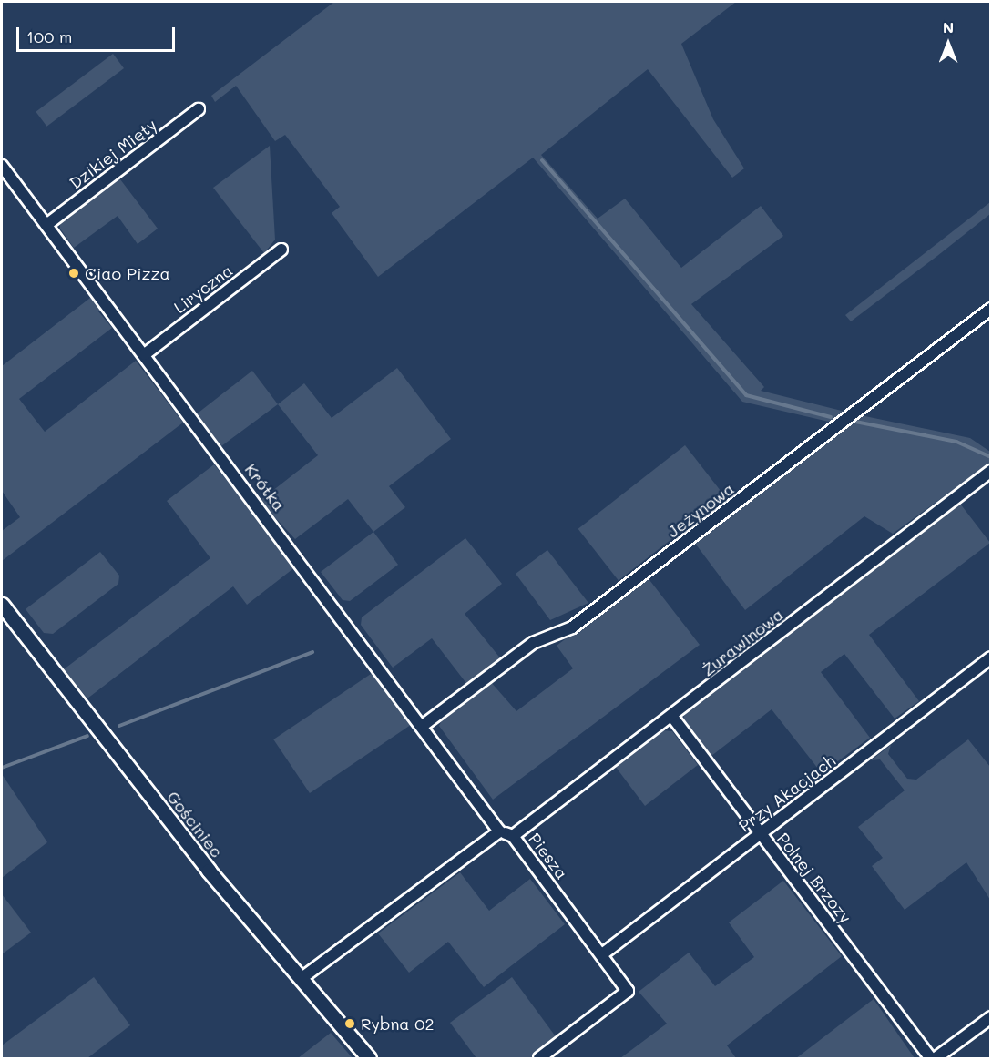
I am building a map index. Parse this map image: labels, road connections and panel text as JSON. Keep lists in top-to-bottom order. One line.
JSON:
{"streets":{"street":["Dzikiej Mięty","Liryczna","Krótka","Jeżynowa","Żurawinowa","Przy Akacjach","Gościniec","Piesza","Polnej Brzozy"]},"crossings":[["Dzikiej Mięty","Krótka"],["Liryczna","Krótka"],["Krótka","Jeżynowa"],["Krótka","Piesza"],["Żurawinowa","Piesza"],["Żurawinowa","Polnej Brzozy"],["Przy Akacjach","Piesza"],["Przy Akacjach","Polnej Brzozy"]],"places":["Ciao Pizza","Rybna 02"],"scale_bar":"100 m","north":"top"}
